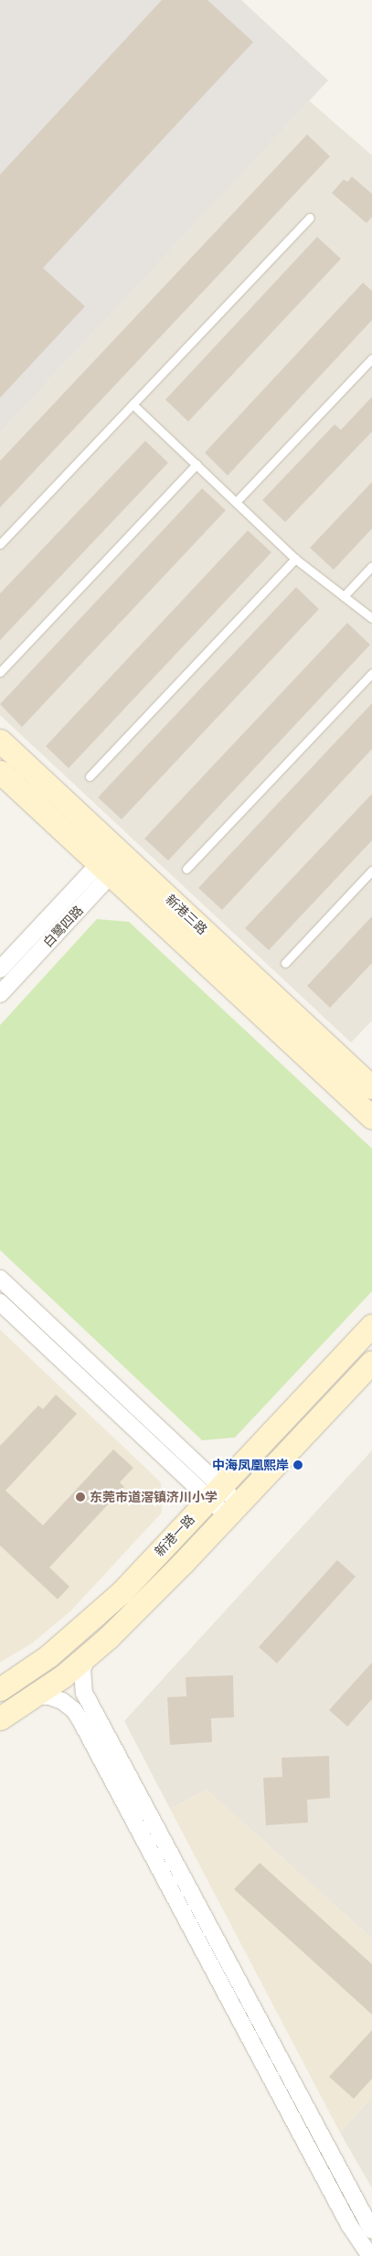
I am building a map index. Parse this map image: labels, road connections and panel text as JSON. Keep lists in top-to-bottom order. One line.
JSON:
{"streets":{"street":["新港三路","白鹭四路","新港一路"]},"crossings":[["新港三路","白鹭四路"]],"places":["中海凤凰熙岸","东莞市道滘镇济川小学"]}
